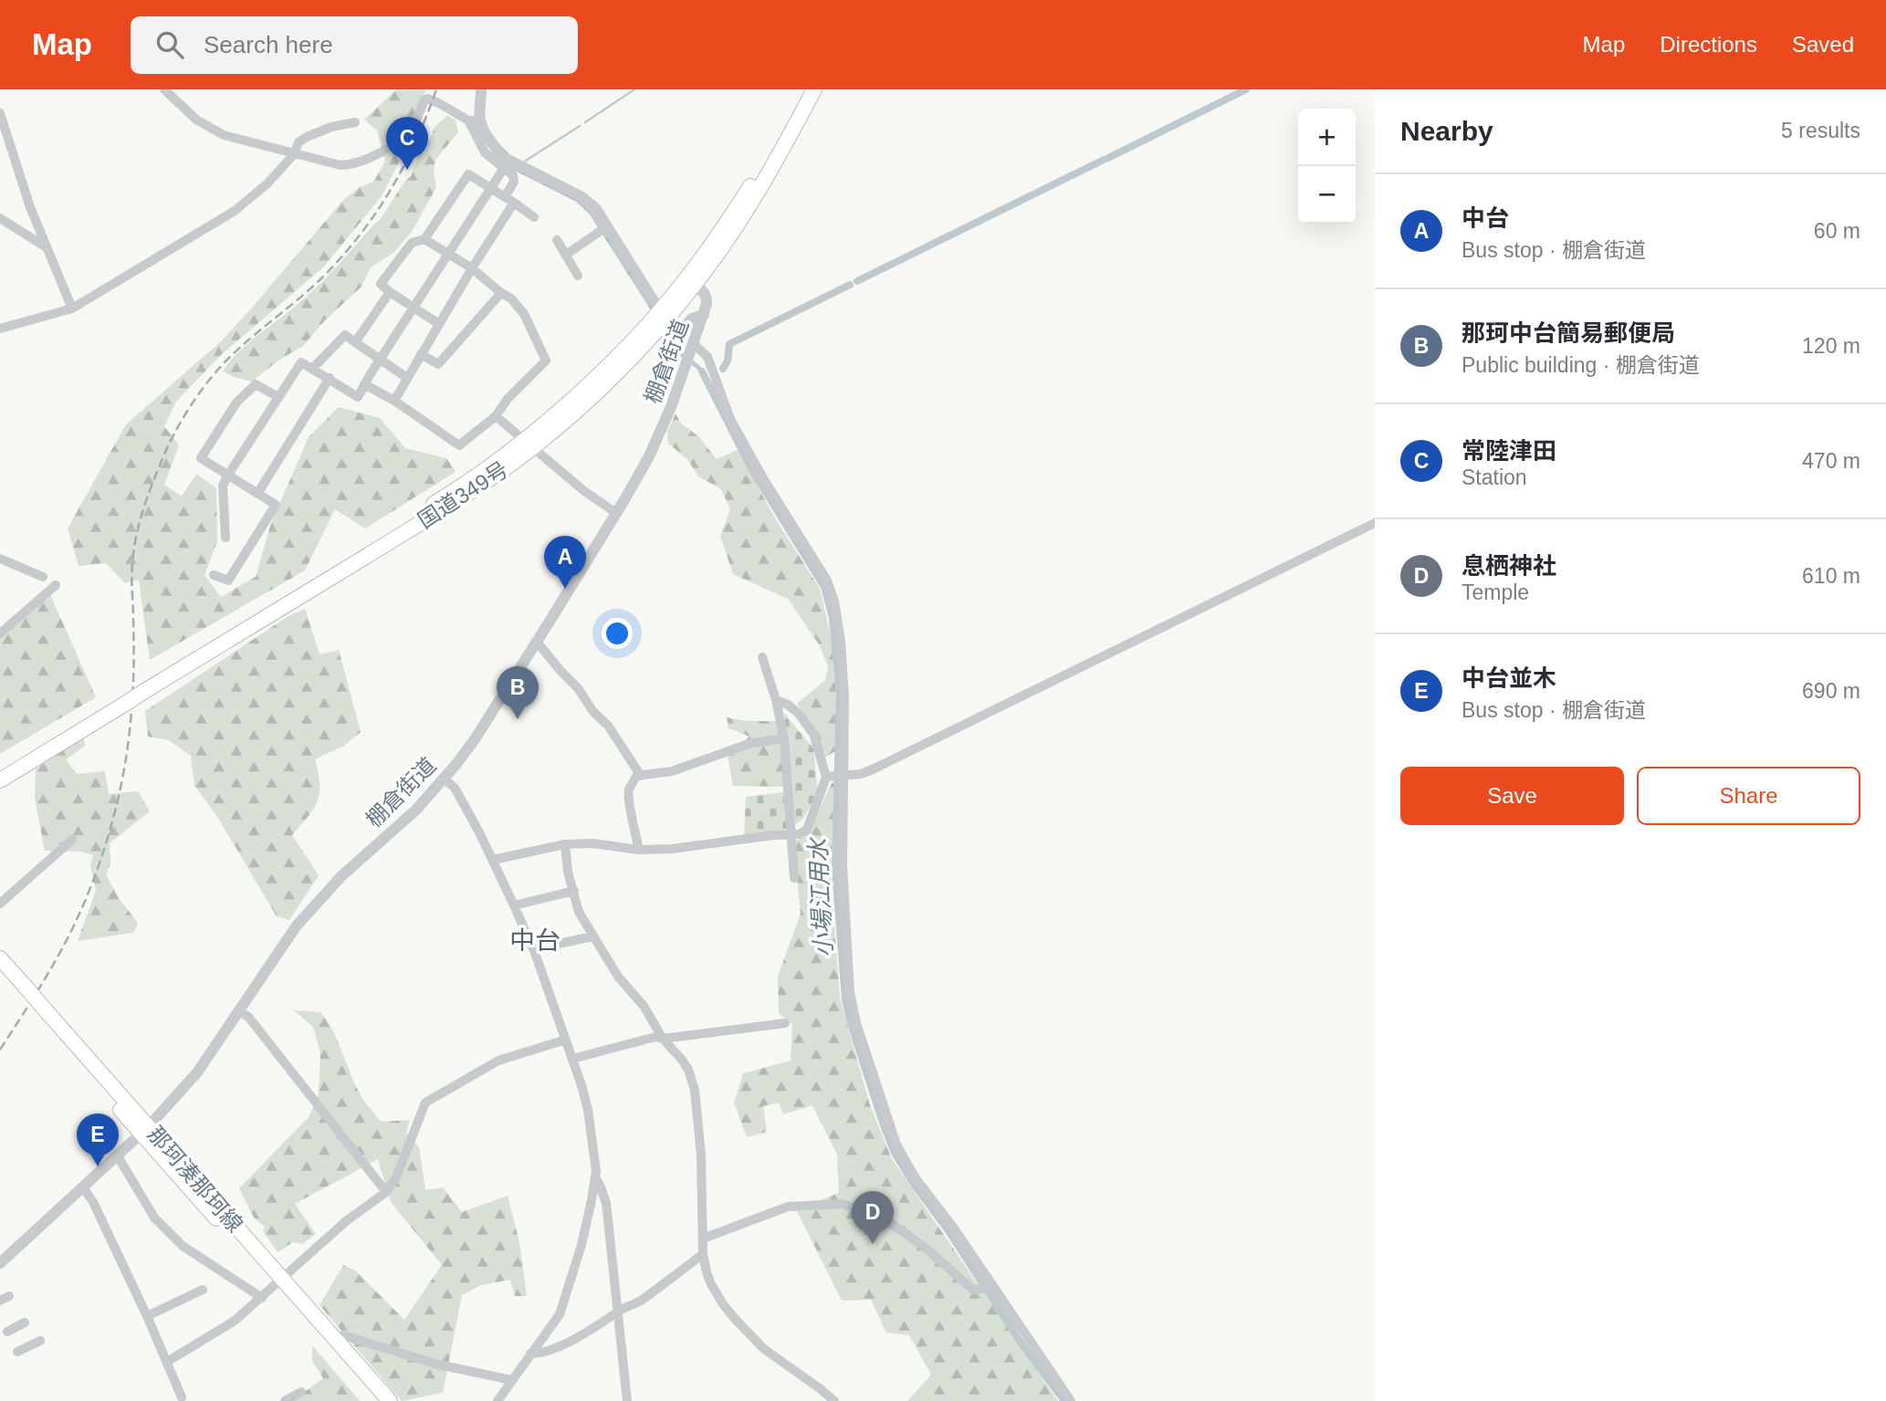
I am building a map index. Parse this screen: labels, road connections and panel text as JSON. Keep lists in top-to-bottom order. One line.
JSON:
{"streets":{"main road":["国道349号","那珂湊那珂線"],"street":["棚倉街道"]},"crossings":[["棚倉街道","国道349号"],["棚倉街道","那珂湊那珂線"]],"districts":["中台"],"water":["小場江用水"],"page":{"header":"Map","search":"Search here","nav":["Map","Directions","Saved"],"heading":["Nearby","5 results"],"map_buttons":["+","−"],"pins":["C","A","B","E","D"],"list":[{"mark":"A","name":"中台","note":"Bus stop · 棚倉街道","value":"60 m"},{"mark":"B","name":"那珂中台簡易郵便局","note":"Public building · 棚倉街道","value":"120 m"},{"mark":"C","name":"常陸津田","note":"Station","value":"470 m"},{"mark":"D","name":"息栖神社","note":"Temple","value":"610 m"},{"mark":"E","name":"中台並木","note":"Bus stop · 棚倉街道","value":"690 m"}],"buttons":["Save","Share"]}}
